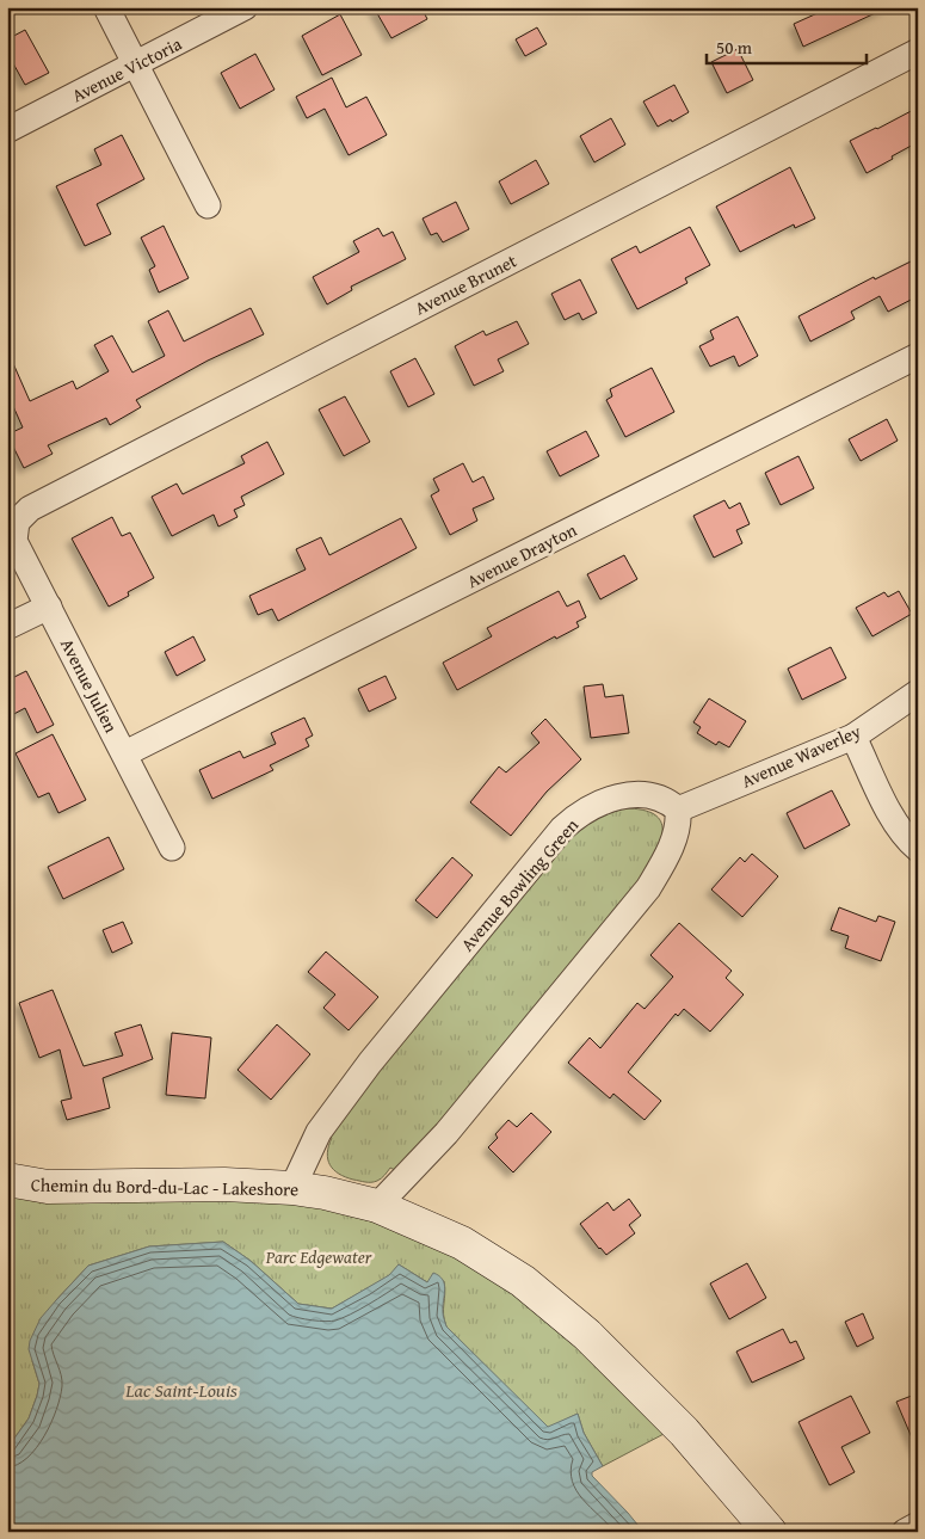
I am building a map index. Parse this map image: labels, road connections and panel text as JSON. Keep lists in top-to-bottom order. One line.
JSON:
{"streets":{"street":["Avenue Victoria","Avenue Brunet","Avenue Drayton","Avenue Julien","Avenue Waverley","Avenue Bowling Green","Chemin du Bord-du-Lac - Lakeshore"]},"crossings":[["Avenue Brunet","Avenue Julien"],["Avenue Drayton","Avenue Julien"],["Avenue Waverley","Avenue Bowling Green"],["Avenue Bowling Green","Chemin du Bord-du-Lac - Lakeshore"]],"water":["Lac Saint-Louis"],"parks":["Parc Edgewater"],"scale_bar":"50 m"}
